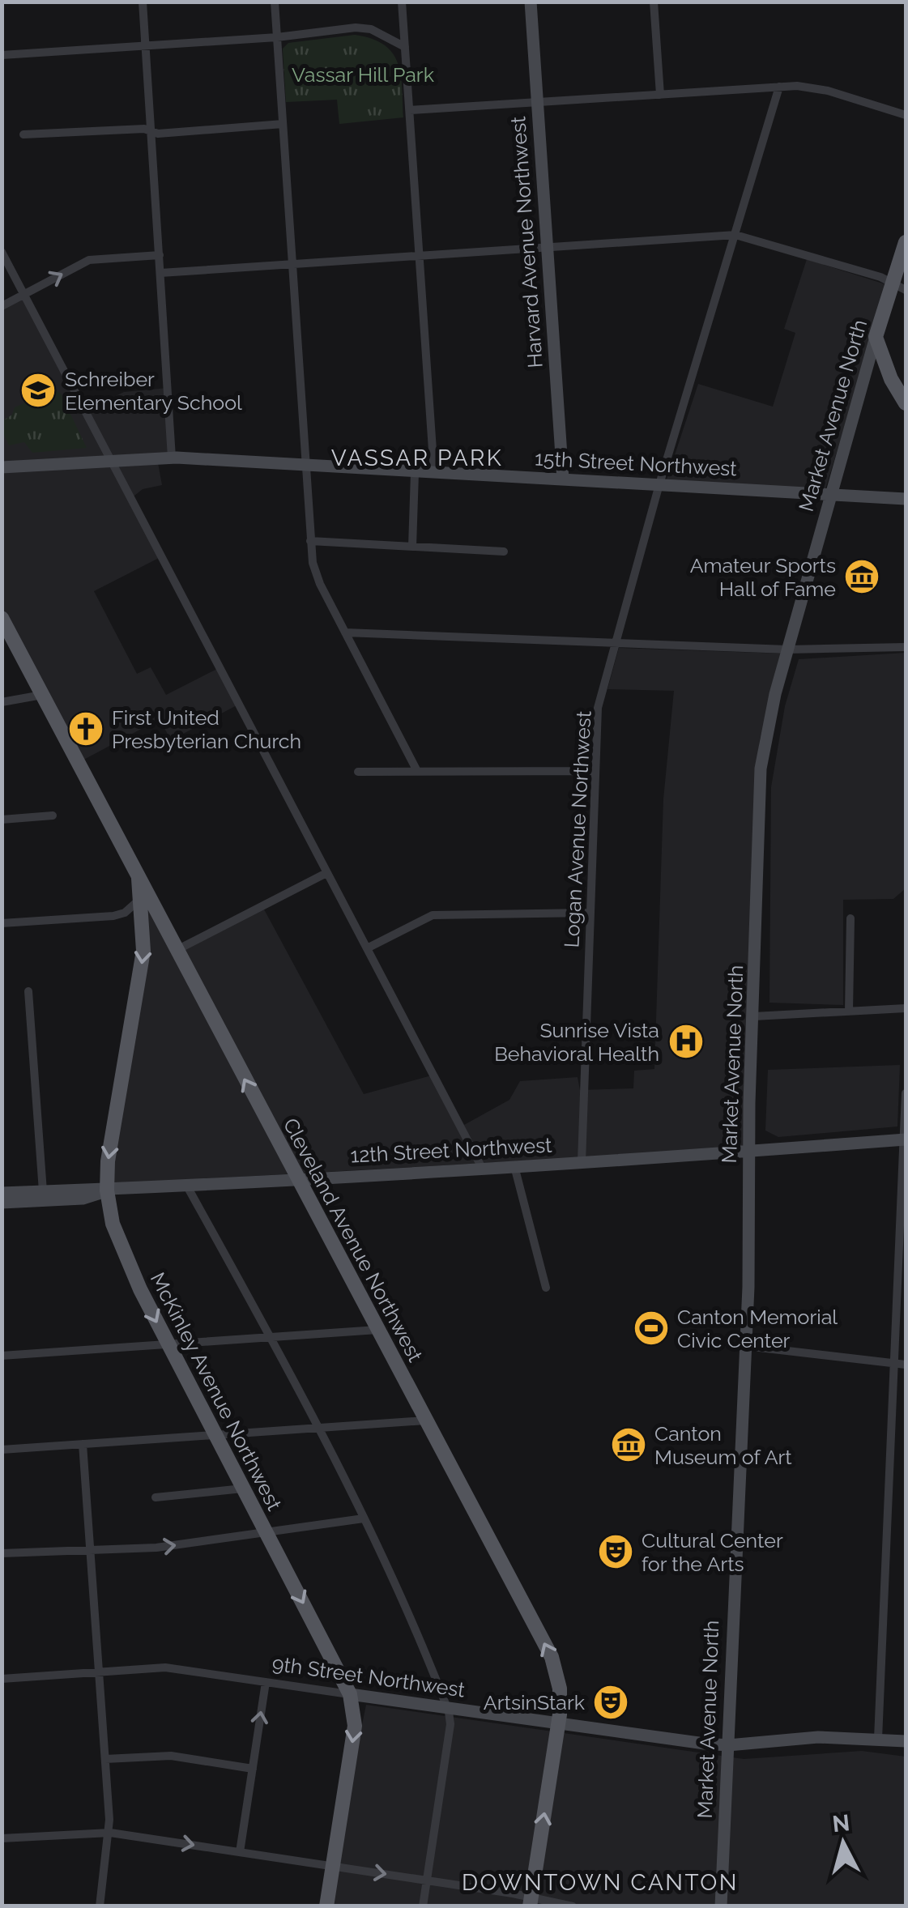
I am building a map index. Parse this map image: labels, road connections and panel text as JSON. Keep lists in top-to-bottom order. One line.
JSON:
{"streets":{"main road":["Market Avenue North","Cleveland Avenue Northwest","McKinley Avenue Northwest"],"street":["Harvard Avenue Northwest","15th Street Northwest","Logan Avenue Northwest","12th Street Northwest","9th Street Northwest"]},"crossings":[["Harvard Avenue Northwest","15th Street Northwest"],["Market Avenue North","15th Street Northwest"],["Market Avenue North","12th Street Northwest"],["Market Avenue North","9th Street Northwest"],["15th Street Northwest","Logan Avenue Northwest"],["Logan Avenue Northwest","12th Street Northwest"],["12th Street Northwest","Cleveland Avenue Northwest"],["12th Street Northwest","McKinley Avenue Northwest"],["Cleveland Avenue Northwest","McKinley Avenue Northwest"],["Cleveland Avenue Northwest","9th Street Northwest"],["McKinley Avenue Northwest","9th Street Northwest"]],"one_way":["Cleveland Avenue Northwest","McKinley Avenue Northwest"],"districts":["VASSAR PARK","DOWNTOWN CANTON"],"parks":["Vassar Hill Park"],"places":{"school or university":["Schreiber Elementary School"],"museum":["Amateur Sports Hall of Fame","Canton Museum of Art"],"church":["First United Presbyterian Church"],"hospital":["Sunrise Vista Behavioral Health"],"sports":["Canton Memorial Civic Center"],"theatre":["Cultural Center for the Arts","ArtsinStark"]},"north":"top"}
